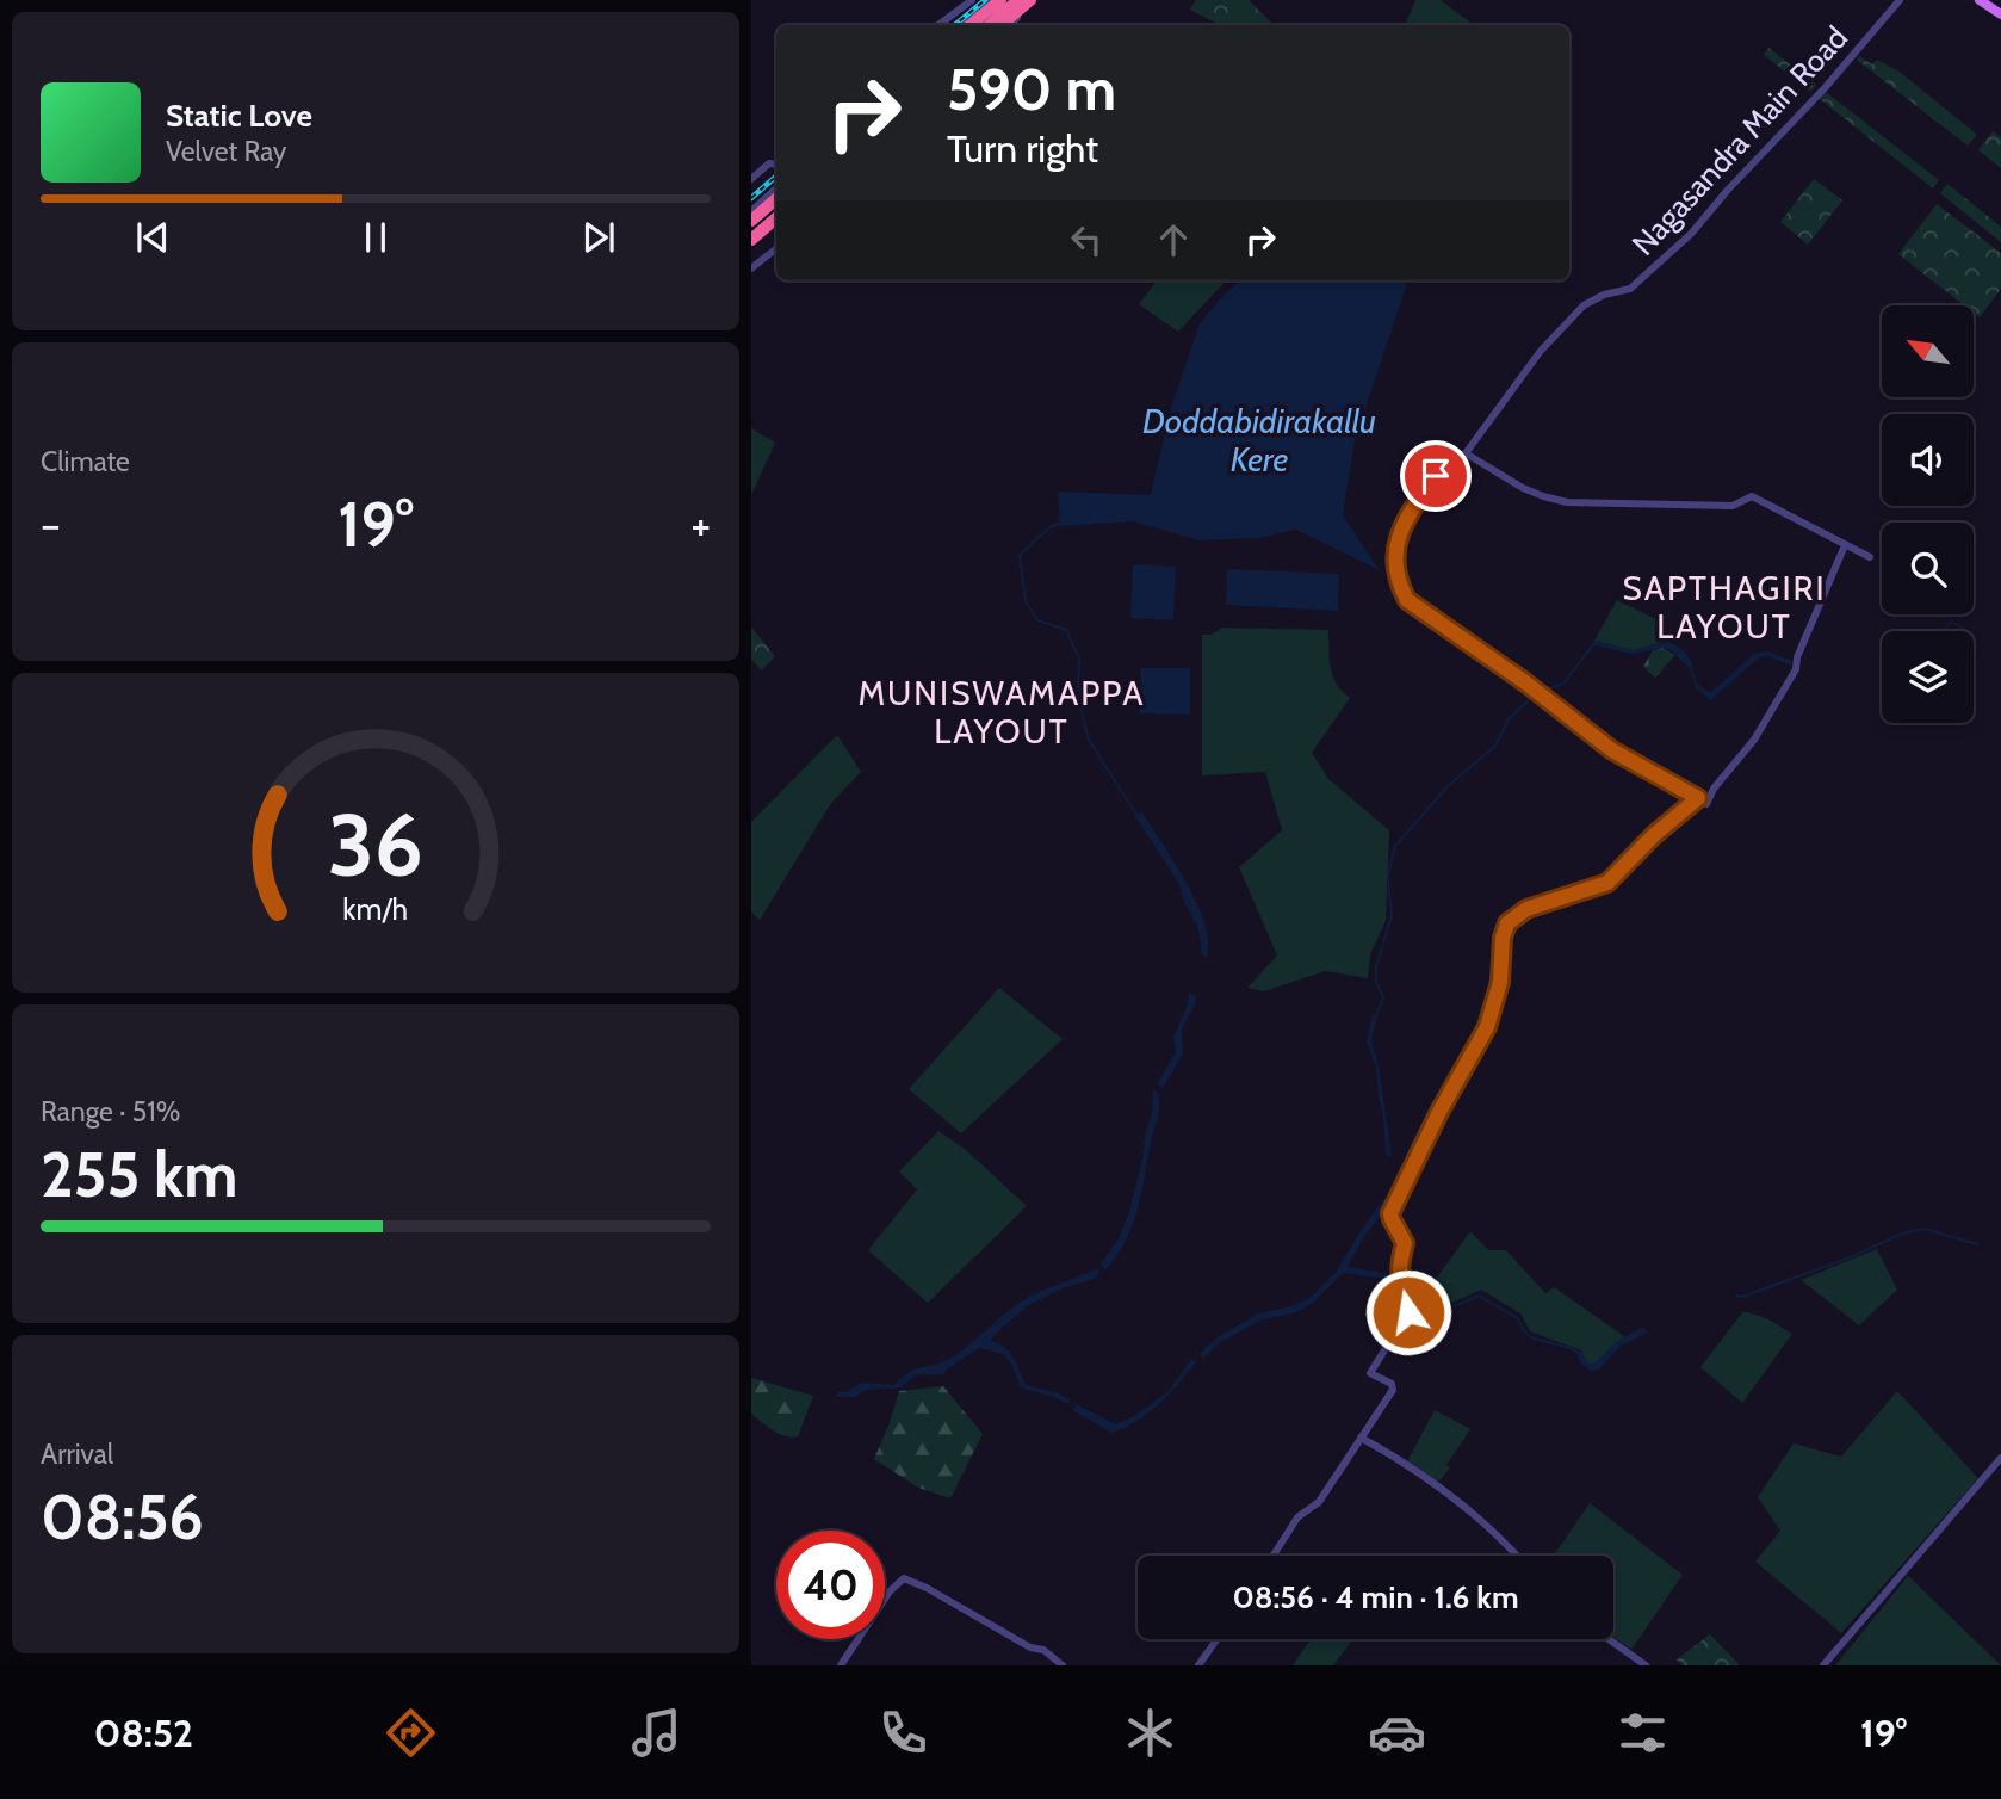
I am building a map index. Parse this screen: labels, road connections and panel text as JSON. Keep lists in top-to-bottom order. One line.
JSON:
{"streets":{"street":["Nagasandra Main Road"]},"districts":["SAPTHAGIRI LAYOUT","MUNISWAMAPPA LAYOUT"],"water":["Doddabidirakallu Kere"],"north":"top left","page":{"turn":["590 m","Turn right"],"song":["Static Love","Velvet Ray"],"tile":["Climate",["Range · 51%","255 km"],["Arrival","08:56"]],"heat":["−","19°","+"],"limit":"40","trip":"08:56 · 4 min · 1.6 km","tabs":["08:52","19°"],"gauge":["36","km/h"]}}
